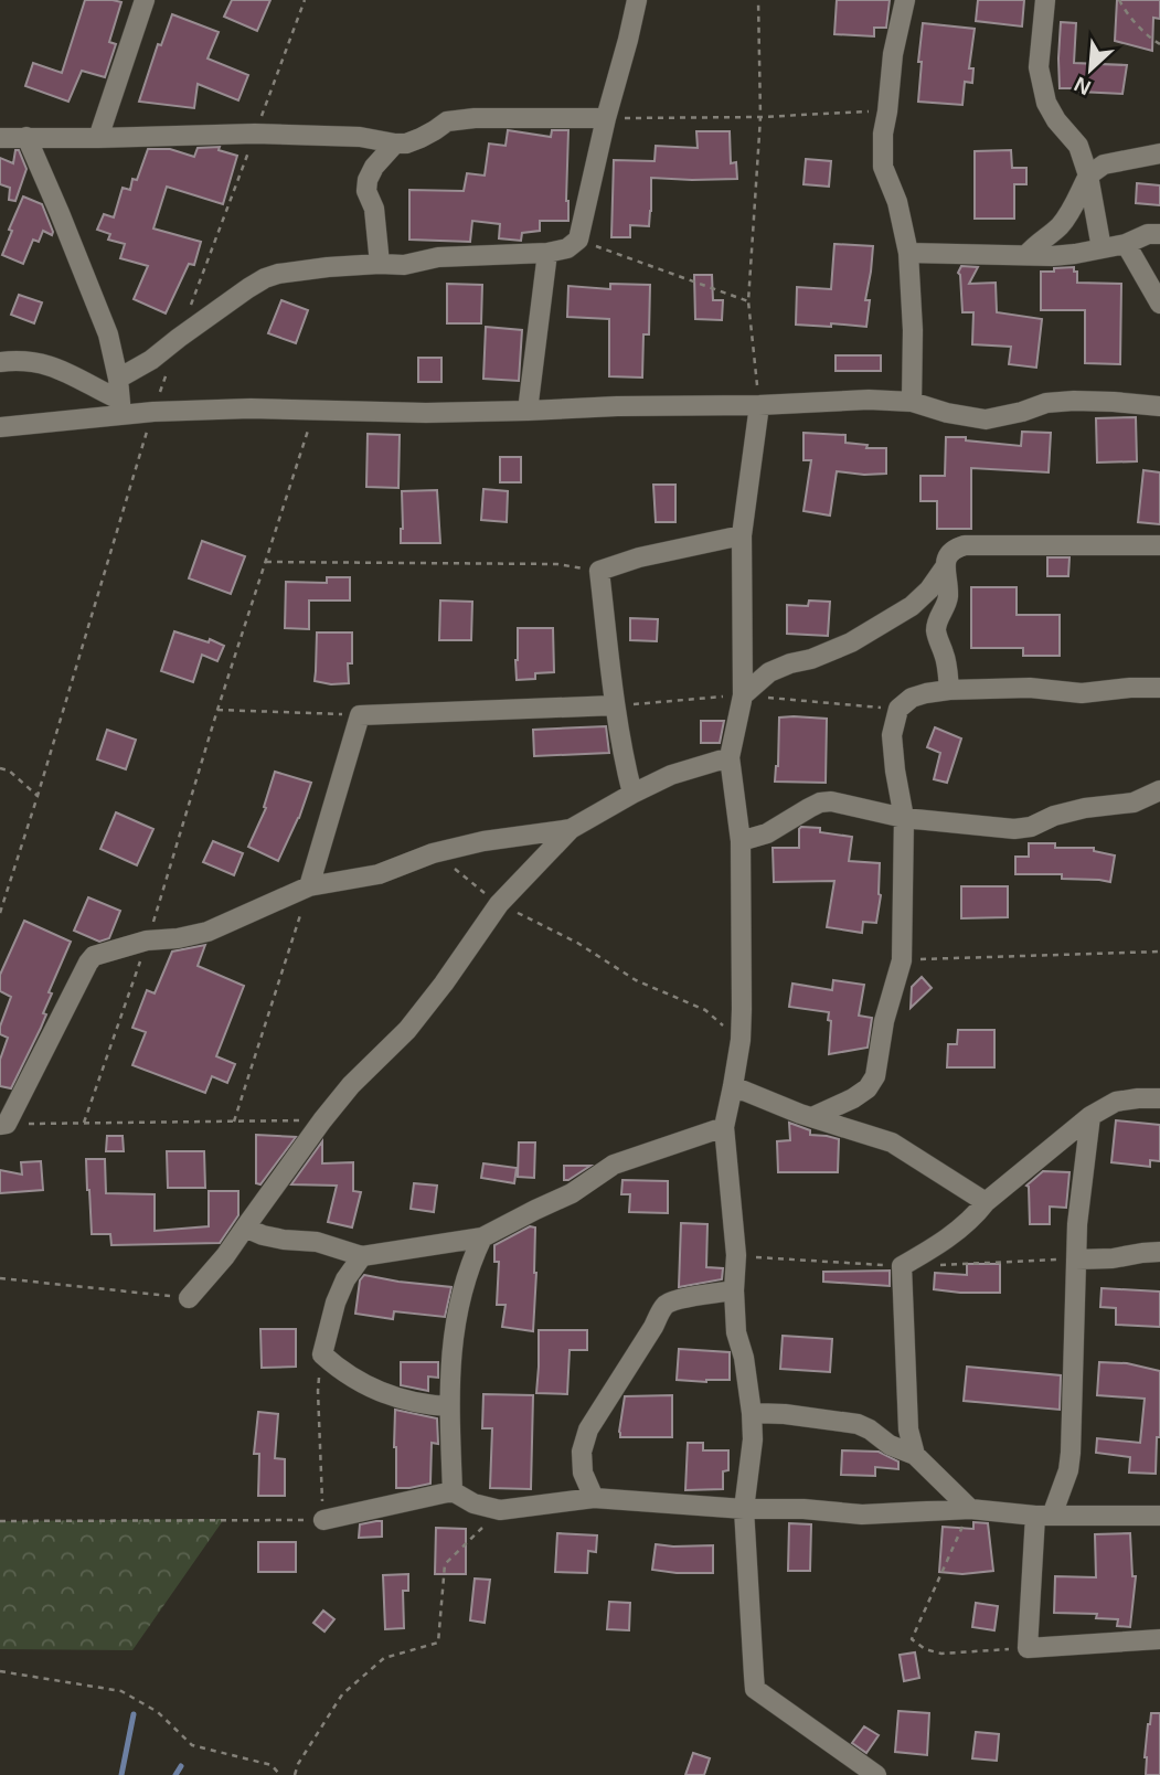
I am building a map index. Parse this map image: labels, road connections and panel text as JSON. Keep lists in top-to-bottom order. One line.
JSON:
{"north":"bottom left"}
